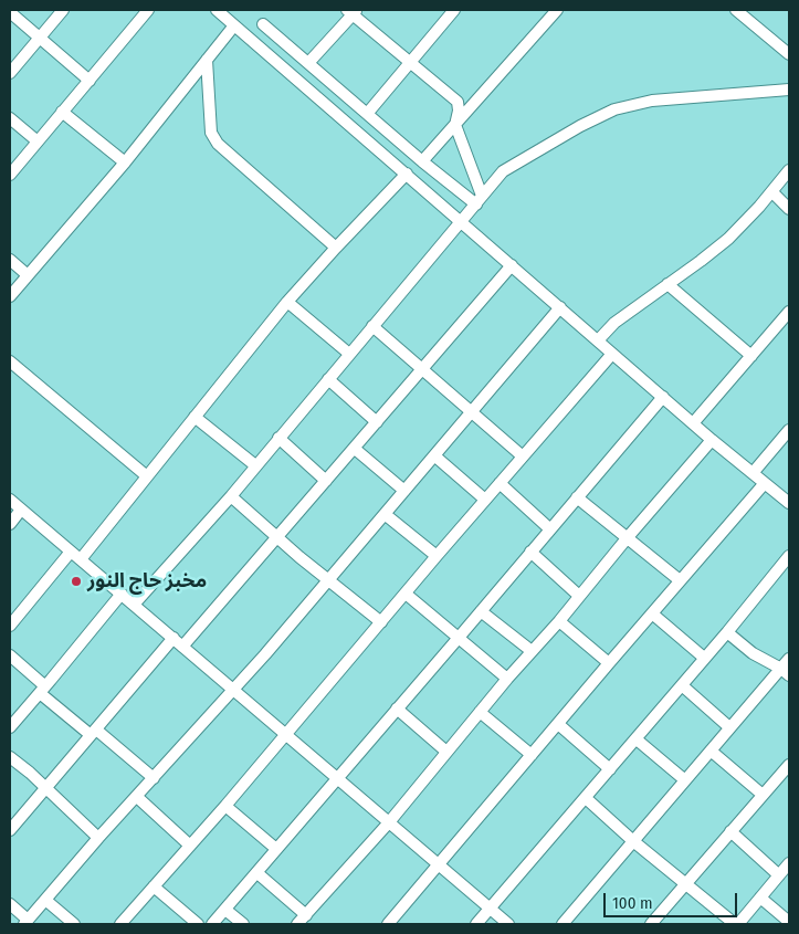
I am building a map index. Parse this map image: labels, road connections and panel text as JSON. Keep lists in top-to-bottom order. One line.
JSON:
{"places":["مخبز حاج النور"],"scale_bar":"100 m"}
